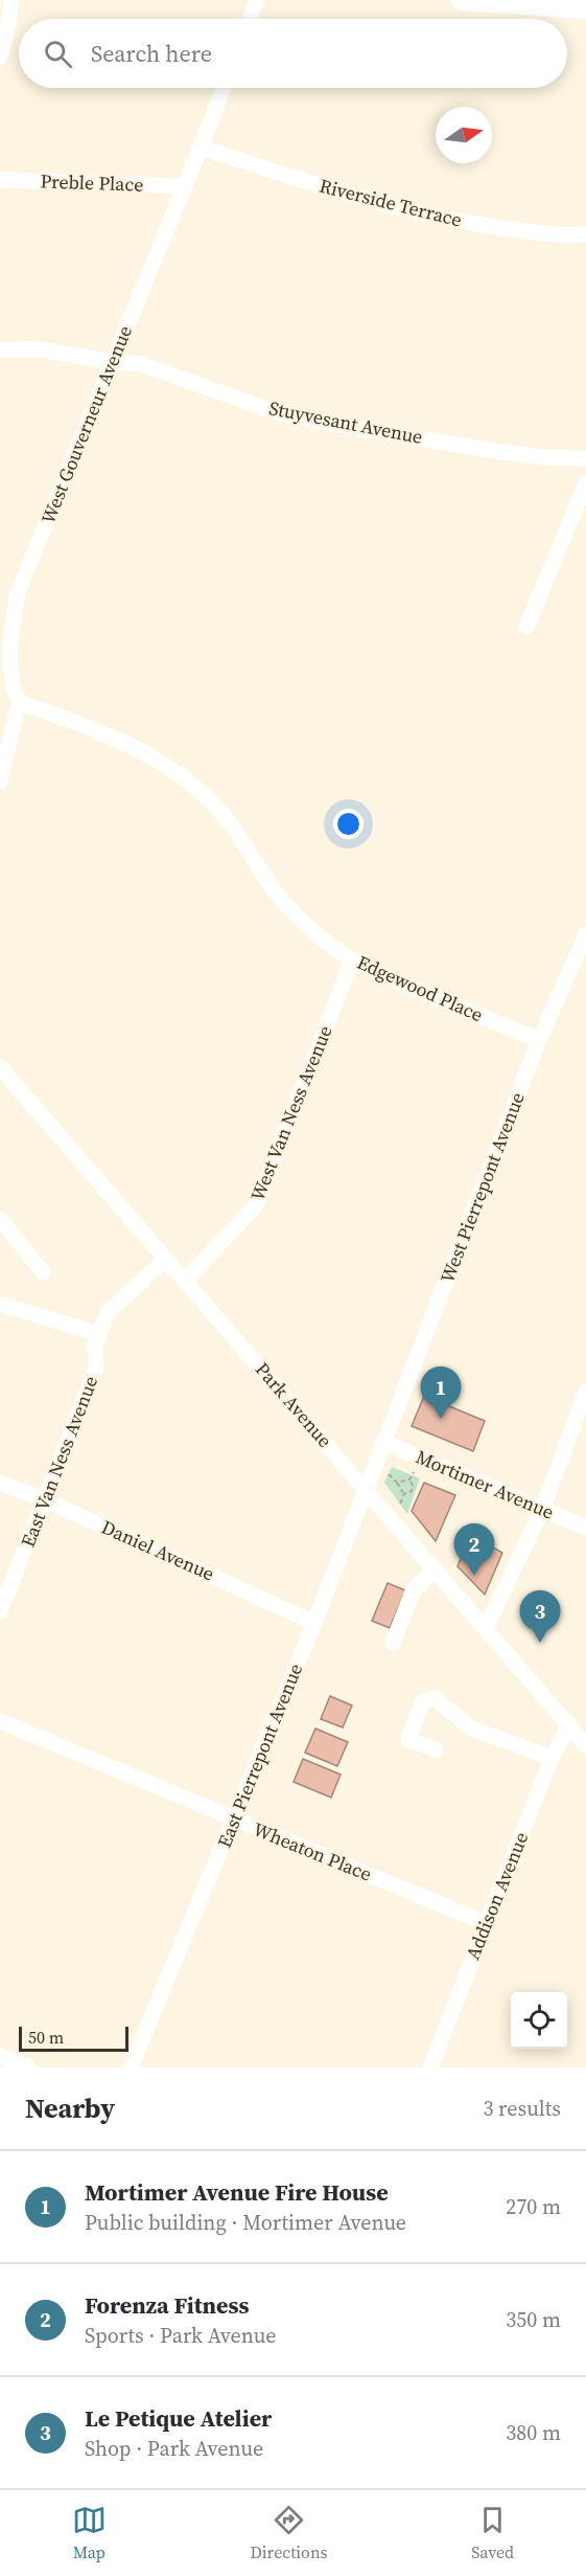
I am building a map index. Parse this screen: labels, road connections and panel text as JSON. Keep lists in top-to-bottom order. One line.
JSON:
{"streets":{"street":["Preble Place","Riverside Terrace","Stuyvesant Avenue","West Gouverneur Avenue","Edgewood Place","West Van Ness Avenue","West Pierrepont Avenue","Park Avenue","East Van Ness Avenue","Mortimer Avenue","Daniel Avenue","East Pierrepont Avenue","Wheaton Place","Addison Avenue"]},"crossings":[["Preble Place","West Gouverneur Avenue"],["Riverside Terrace","West Gouverneur Avenue"],["Stuyvesant Avenue","West Gouverneur Avenue"],["West Gouverneur Avenue","Edgewood Place"],["Edgewood Place","West Van Ness Avenue"],["Edgewood Place","West Pierrepont Avenue"],["West Van Ness Avenue","Park Avenue"],["West Pierrepont Avenue","Mortimer Avenue"],["West Pierrepont Avenue","East Pierrepont Avenue"],["Park Avenue","East Van Ness Avenue"],["Park Avenue","East Pierrepont Avenue"],["Park Avenue","Addison Avenue"],["East Van Ness Avenue","Daniel Avenue"],["Mortimer Avenue","East Pierrepont Avenue"],["Daniel Avenue","East Pierrepont Avenue"],["East Pierrepont Avenue","Wheaton Place"],["Wheaton Place","Addison Avenue"]],"scale_bar":"50 m","north":"right","page":{"search":"Search here","pins":["1","2","3"],"scale":"50 m","heading":["Nearby","3 results"],"list":[{"mark":"1","name":"Mortimer Avenue Fire House","note":"Public building · Mortimer Avenue","value":"270 m"},{"mark":"2","name":"Forenza Fitness","note":"Sports · Park Avenue","value":"350 m"},{"mark":"3","name":"Le Petique Atelier","note":"Shop · Park Avenue","value":"380 m"}],"nav":["Map","Directions","Saved"]}}
